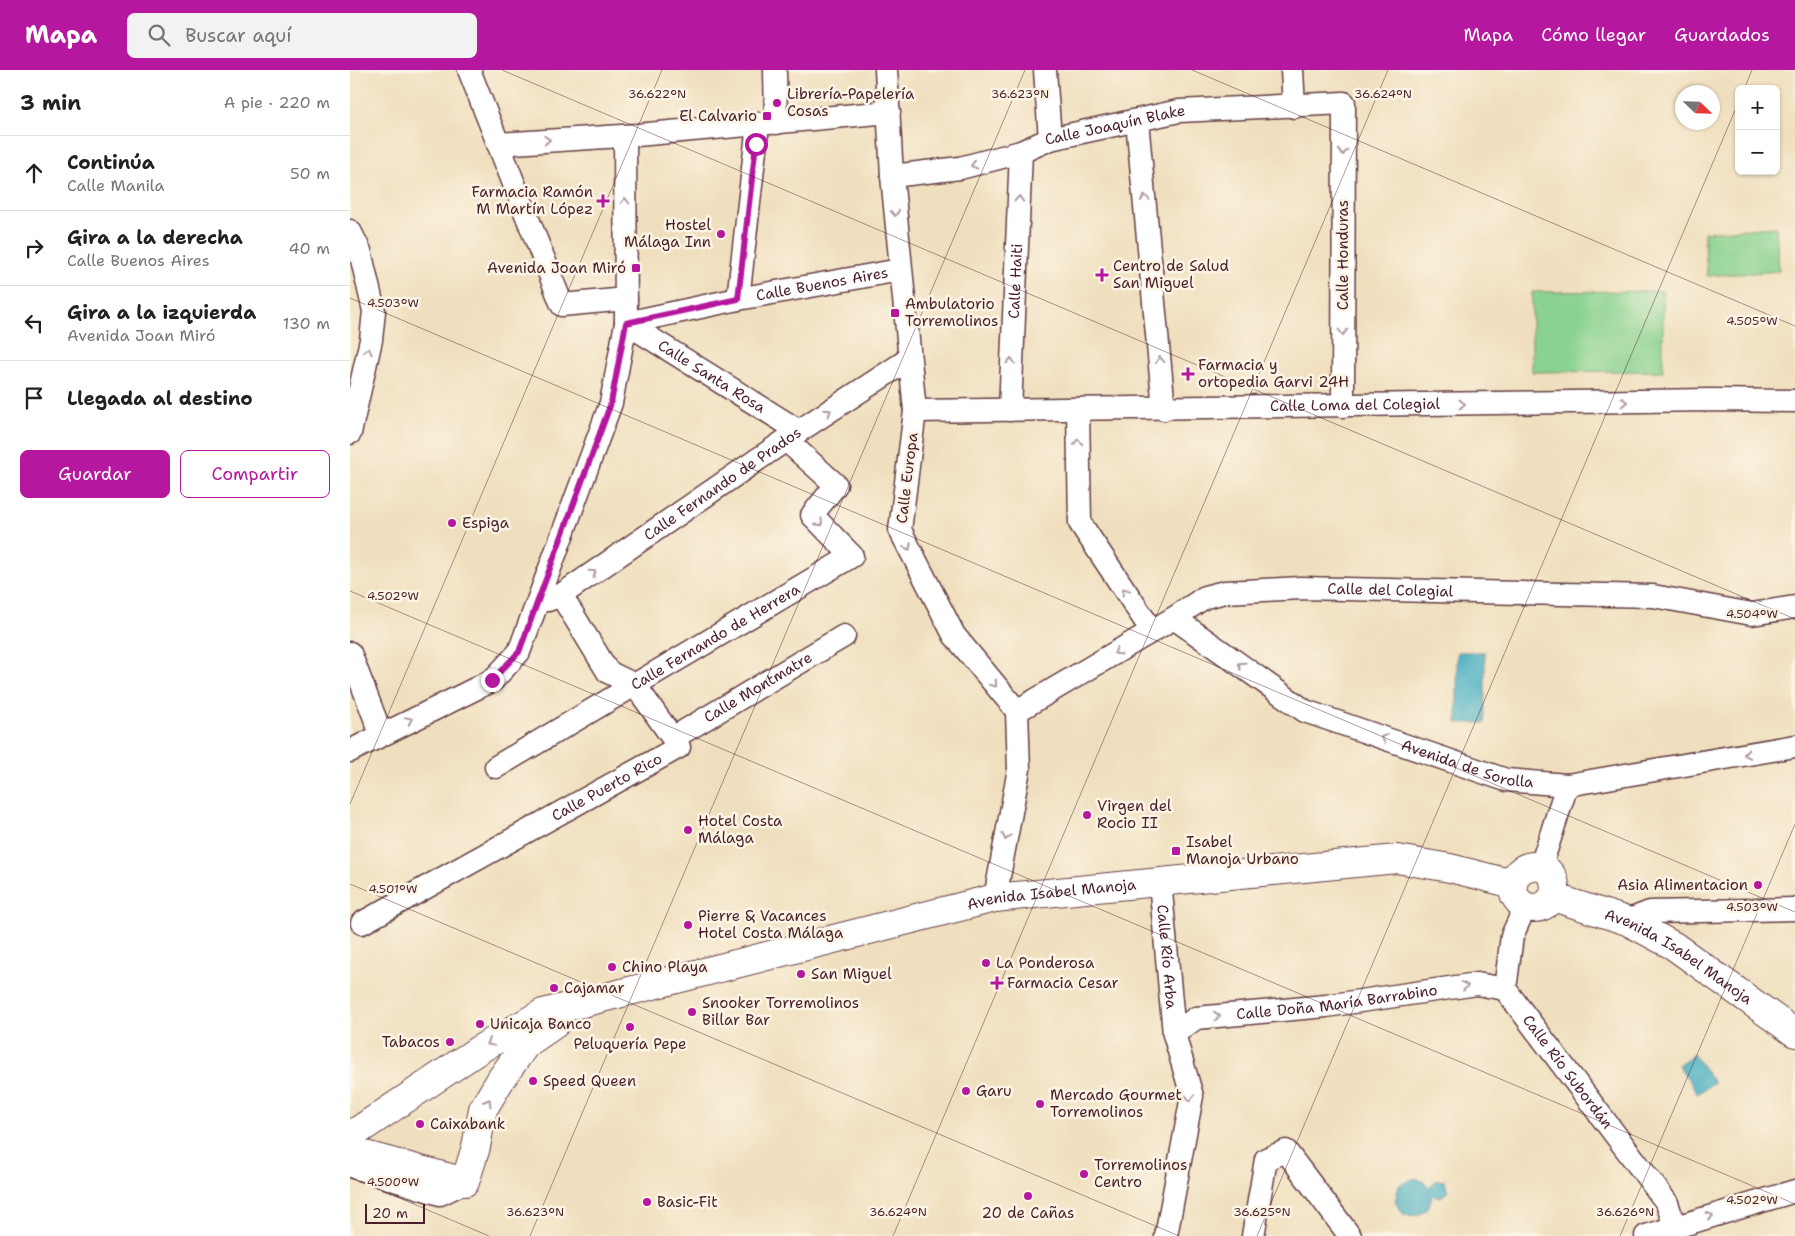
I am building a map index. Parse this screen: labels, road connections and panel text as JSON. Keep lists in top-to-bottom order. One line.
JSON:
{"streets":{"main road":["Avenida Isabel Manoja"],"street":["Calle Joaquín Blake","Calle Honduras","Calle Haiti","Calle Buenos Aires","Calle Santa Rosa","Calle Loma del Colegial","Calle Europa","Calle Fernando de Prados","Calle del Colegial","Calle Fernando de Herrera","Calle Montmatre","Avenida de Sorolla","Calle Puerto Rico","Calle Río Arba","Calle Doña María Barrabino","Calle Río Subordán"]},"crossings":[["Calle Joaquín Blake","Calle Honduras"],["Calle Joaquín Blake","Calle Haiti"],["Calle Joaquín Blake","Calle Europa"],["Calle Honduras","Calle Loma del Colegial"],["Calle Haiti","Calle Loma del Colegial"],["Calle Buenos Aires","Calle Santa Rosa"],["Calle Buenos Aires","Calle Europa"],["Calle Santa Rosa","Calle Fernando de Prados"],["Calle Santa Rosa","Calle Fernando de Herrera"],["Calle Loma del Colegial","Calle Europa"],["Calle Europa","Calle Fernando de Prados"],["Calle Europa","Calle del Colegial"],["Calle Fernando de Prados","Calle Puerto Rico"],["Calle del Colegial","Avenida de Sorolla"],["Calle Fernando de Herrera","Calle Puerto Rico"],["Calle Montmatre","Calle Puerto Rico"],["Avenida Isabel Manoja","Calle Río Arba"],["Calle Río Arba","Calle Doña María Barrabino"],["Calle Doña María Barrabino","Calle Río Subordán"]],"one_way":["Calle Loma del Colegial","Calle Fernando de Prados","Calle Fernando de Herrera","Avenida de Sorolla","Calle Río Arba","Calle Doña María Barrabino"],"places":{"other":["Librería-Papelería Cosas","Hostel Málaga Inn","Espiga","Virgen del Rocio II","Hotel Costa Málaga","Asia Alimentacion","Pierre & Vacances Hotel Costa Málaga","La Ponderosa","Chino Playa","San Miguel","Cajamar","Snooker Torremolinos Billar Bar","Unicaja Banco","Peluquería Pepe","Tabacos","Speed Queen","Garu","Mercado Gourmet Torremolinos","Caixabank","Torremolinos Centro","20 de Cañas","Basic-Fit"],"transit":["El Calvario","Avenida Joan Miró","Ambulatorio Torremolinos","Isabel Manoja Urbano"],"health":["Farmacia Ramón M Martín López","Centro de Salud San Miguel","Farmacia y ortopedia Garvi 24H","Farmacia Cesar"]},"scale_bar":"20 m","north":"bottom right","page":{"header":"Mapa","search":"Buscar aquí","nav":["Mapa","Cómo llegar","Guardados"],"heading":["3 min","A pie · 220 m"],"map_buttons":["+","−"],"list":[["Continúa","Calle Manila","50 m"],["Gira a la derecha","Calle Buenos Aires","40 m"],["Gira a la izquierda","Avenida Joan Miró","130 m"],"Llegada al destino"],"buttons":["Guardar","Compartir"],"scale":"20 m"},"coordinates":["36.622°N","36.623°N","36.624°N","4.503°W","4.505°W","4.502°W","4.504°W","4.501°W","4.500°W","36.625°N","36.626°N"]}
